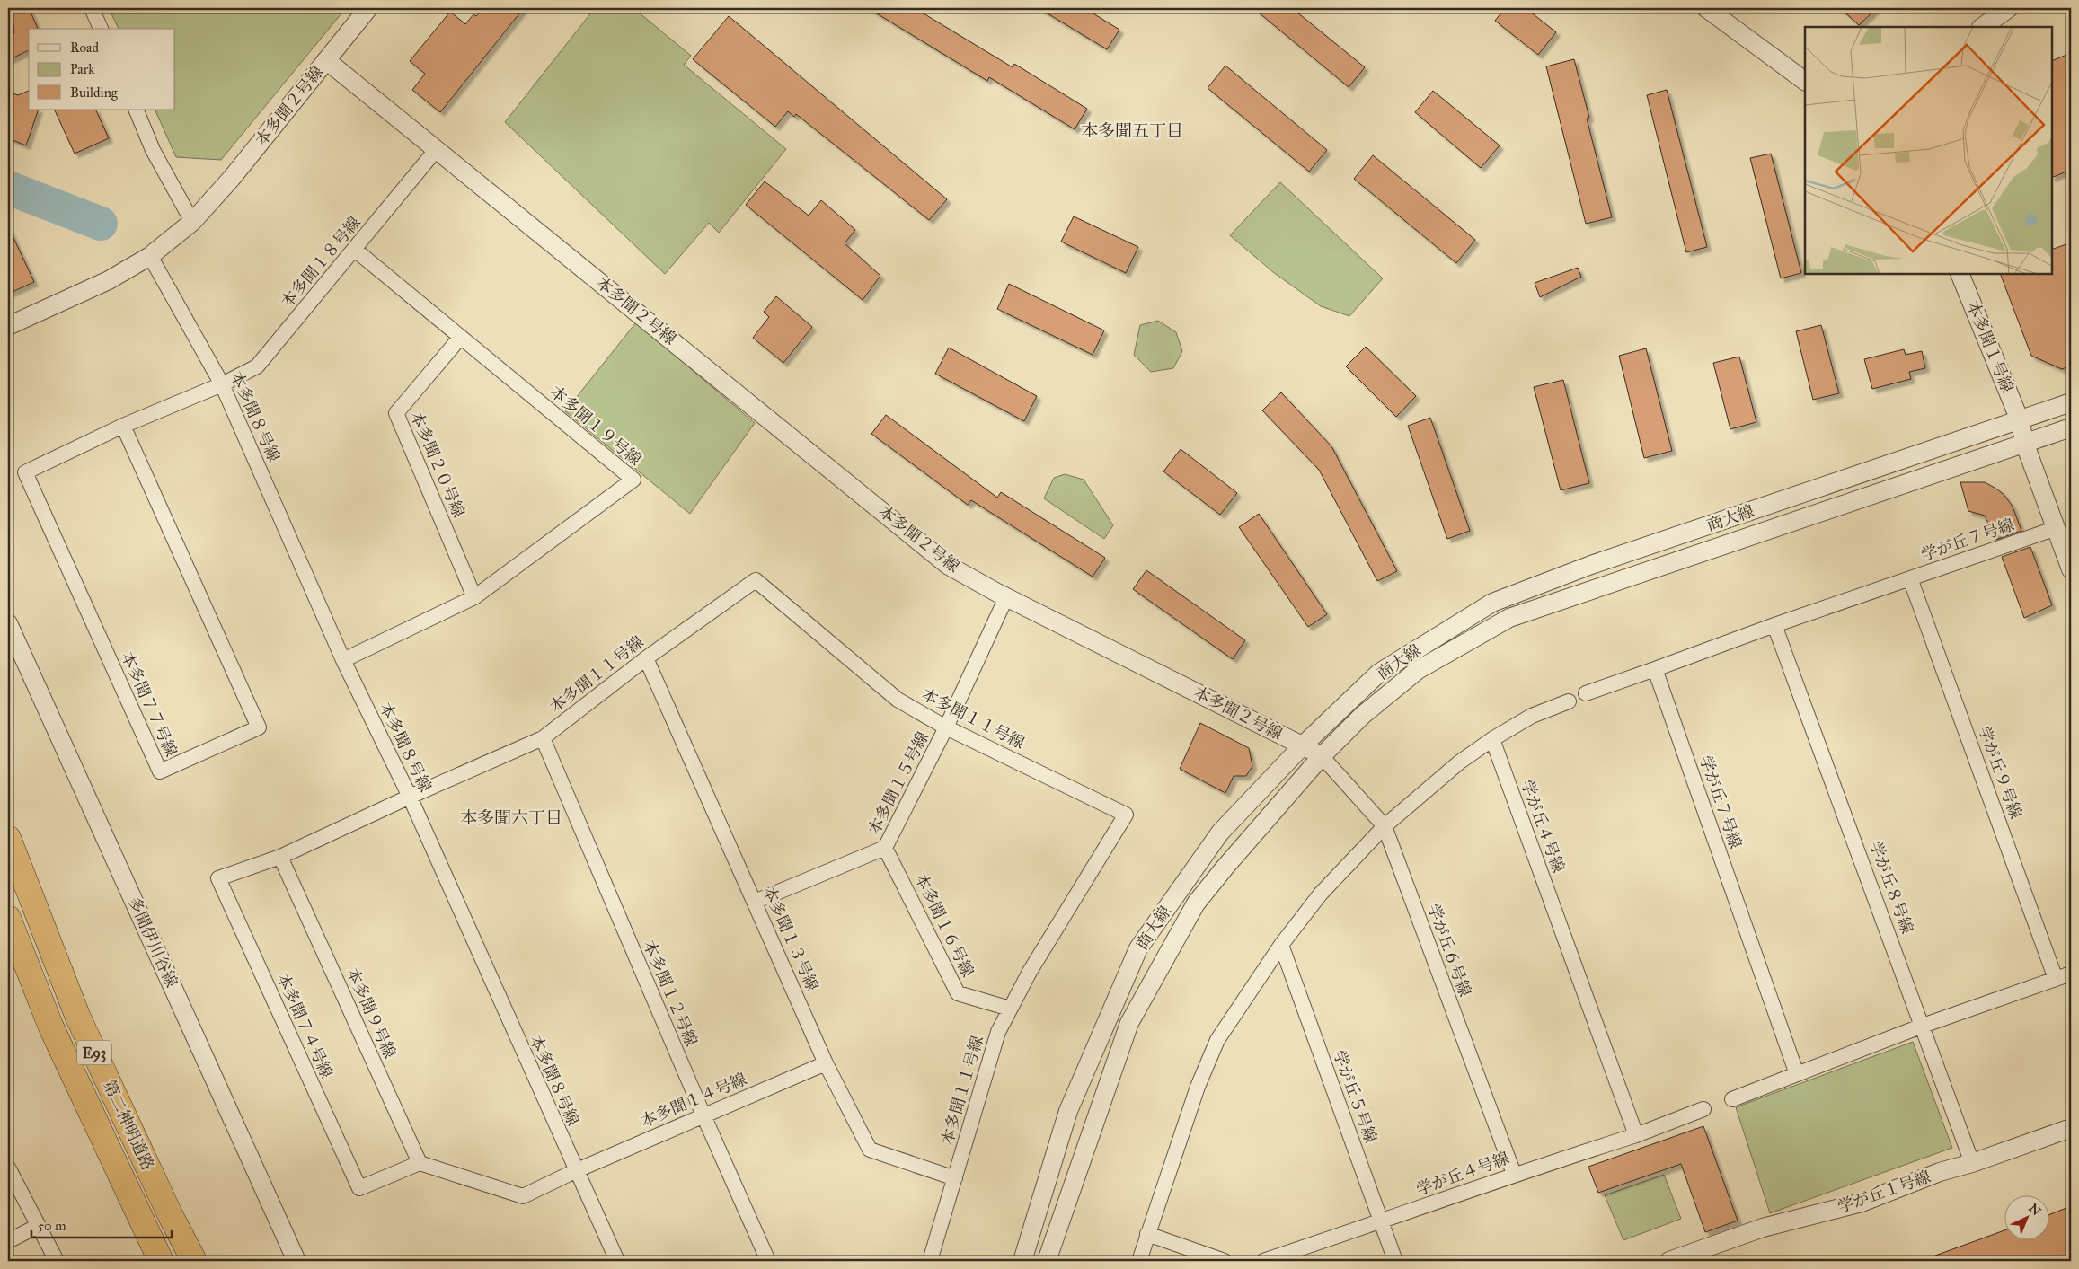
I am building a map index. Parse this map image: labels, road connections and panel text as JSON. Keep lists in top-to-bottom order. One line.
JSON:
{"streets":{"highway":["E93","第二神明道路"],"street":["本多聞２号線","本多聞１８号線","本多聞１号線","本多聞８号線","本多聞１９号線","本多聞２０号線","商大線","学が丘７号線","本多聞１１号線","本多聞７７号線","学が丘９号線","本多聞１５号線","学が丘４号線","学が丘８号線","本多聞１６号線","本多聞１３号線","多聞伊川谷線","学が丘６号線","本多聞１２号線","本多聞９号線","本多聞７４号線","学が丘５号線","本多聞１４号線","学が丘１号線"]},"crossings":[["本多聞２号線","本多聞１８号線"],["本多聞２号線","本多聞８号線"],["本多聞２号線","商大線"],["本多聞２号線","本多聞１５号線"],["本多聞２号線","学が丘６号線"],["本多聞１８号線","本多聞８号線"],["本多聞１８号線","本多聞１９号線"],["本多聞１８号線","本多聞７７号線"],["本多聞１号線","商大線"],["本多聞１号線","学が丘７号線"],["本多聞８号線","本多聞１９号線"],["本多聞８号線","本多聞１１号線"],["本多聞８号線","本多聞７７号線"],["本多聞８号線","本多聞１４号線"],["本多聞１９号線","本多聞２０号線"],["商大線","学が丘６号線"],["学が丘７号線","学が丘９号線"],["学が丘７号線","学が丘８号線"],["本多聞１１号線","本多聞１５号線"],["本多聞１１号線","本多聞１６号線"],["本多聞１１号線","本多聞１３号線"],["本多聞１１号線","本多聞１２号線"],["本多聞１５号線","本多聞１６号線"],["本多聞１５号線","本多聞１３号線"],["学が丘４号線","学が丘６号線"],["学が丘４号線","学が丘５号線"],["学が丘８号線","学が丘１号線"],["本多聞１３号線","本多聞１４号線"],["本多聞１２号線","本多聞１４号線"],["本多聞９号線","本多聞７４号線"]],"districts":["本多聞五丁目","本多聞六丁目"],"legend":["Road","Park","Building"],"scale_bar":"50 m","north":"top right"}
